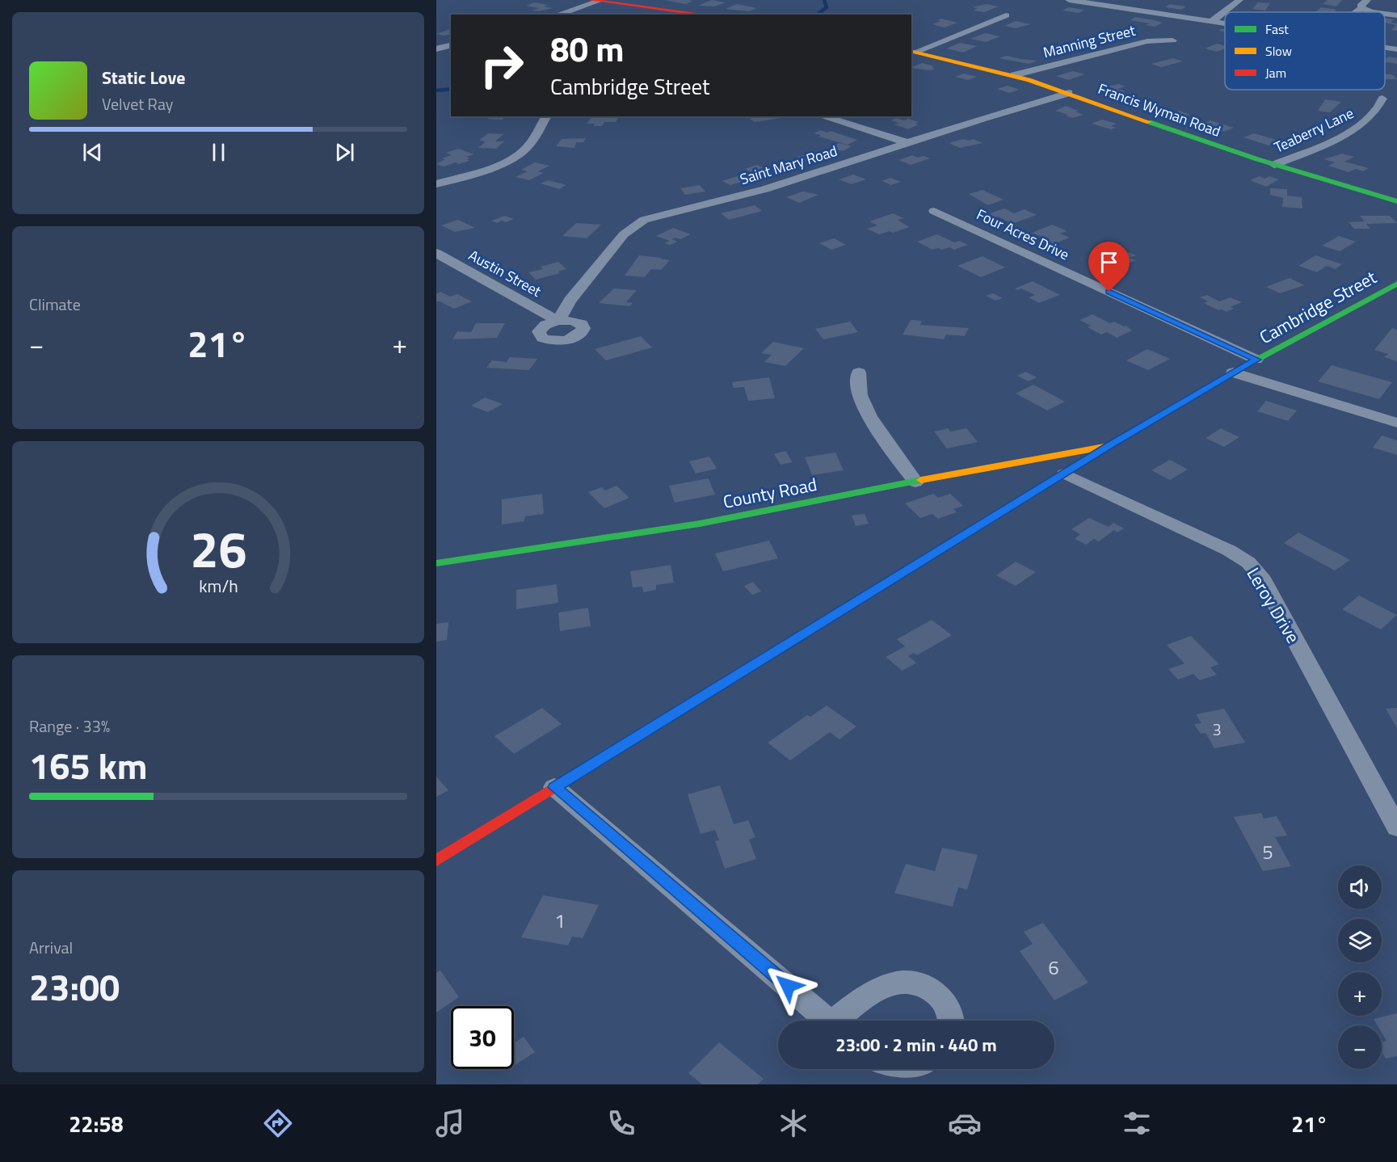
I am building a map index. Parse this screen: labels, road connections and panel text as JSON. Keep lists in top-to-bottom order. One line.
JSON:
{"streets":{"main road":["Francis Wyman Road","Cambridge Street","County Road"],"street":["Manning Street","Teaberry Lane","Saint Mary Road","Four Acres Drive","Austin Street","Leroy Drive"]},"crossings":[["Manning Street","Francis Wyman Road"],["Francis Wyman Road","Teaberry Lane"],["Francis Wyman Road","Saint Mary Road"],["Saint Mary Road","Austin Street"],["Four Acres Drive","Cambridge Street"],["Cambridge Street","County Road"],["Cambridge Street","Leroy Drive"]],"house_numbers":["3","5","1","6"],"legend":["Fast","Slow","Jam"],"page":{"turn":["80 m","Cambridge Street"],"song":["Static Love","Velvet Ray"],"tile":["Climate",["Range · 33%","165 km"],["Arrival","23:00"]],"heat":["−","21°","+"],"map_buttons":["+","−"],"limit":"30","trip":"23:00 · 2 min · 440 m","tabs":["22:58","21°"],"gauge":["26","km/h"]}}
